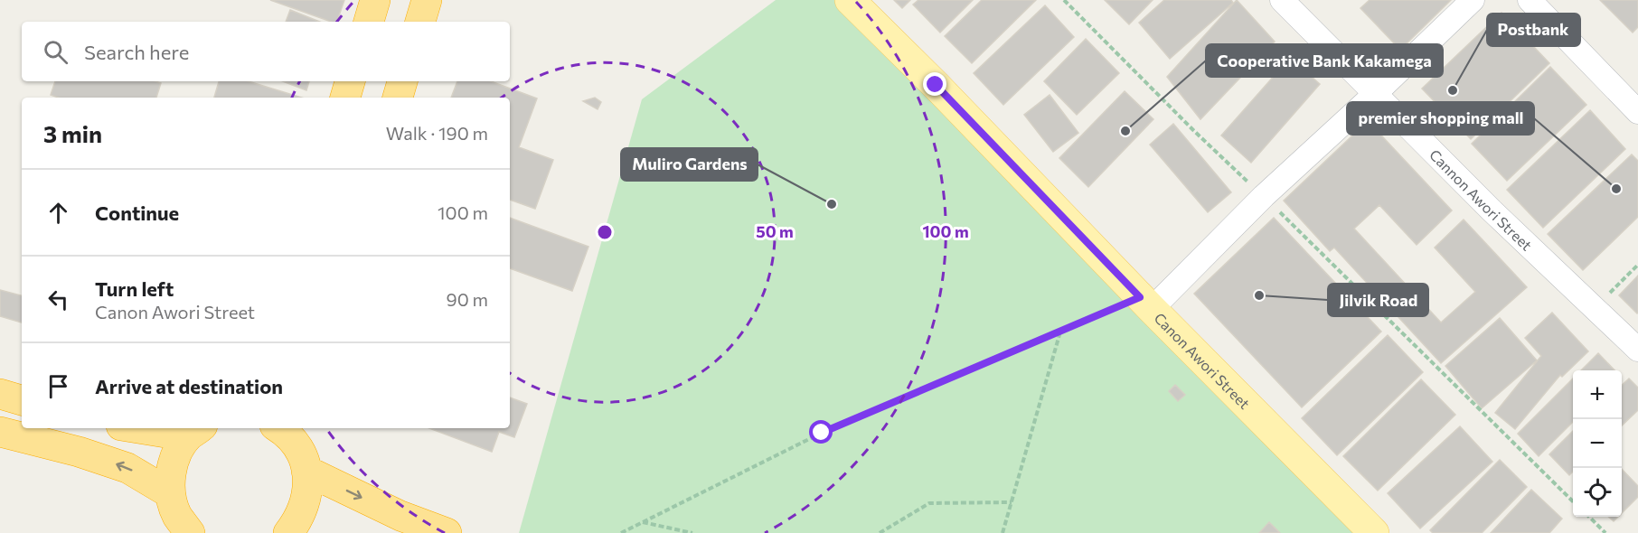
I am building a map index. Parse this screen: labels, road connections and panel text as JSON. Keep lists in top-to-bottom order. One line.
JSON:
{"streets":{"main road":["Canon Awori Street"],"street":["Cannon Awori Street"]},"places":["Postbank","Cooperative Bank Kakamega","premier shopping mall","Muliro Gardens","Jilvik Road"],"page":{"search":"Search here","heading":["3 min","Walk · 190 m"],"list":[["Continue","100 m"],["Turn left","Canon Awori Street","90 m"],"Arrive at destination"],"map_buttons":["+","−"]},"rings":["50 m","100 m"]}
